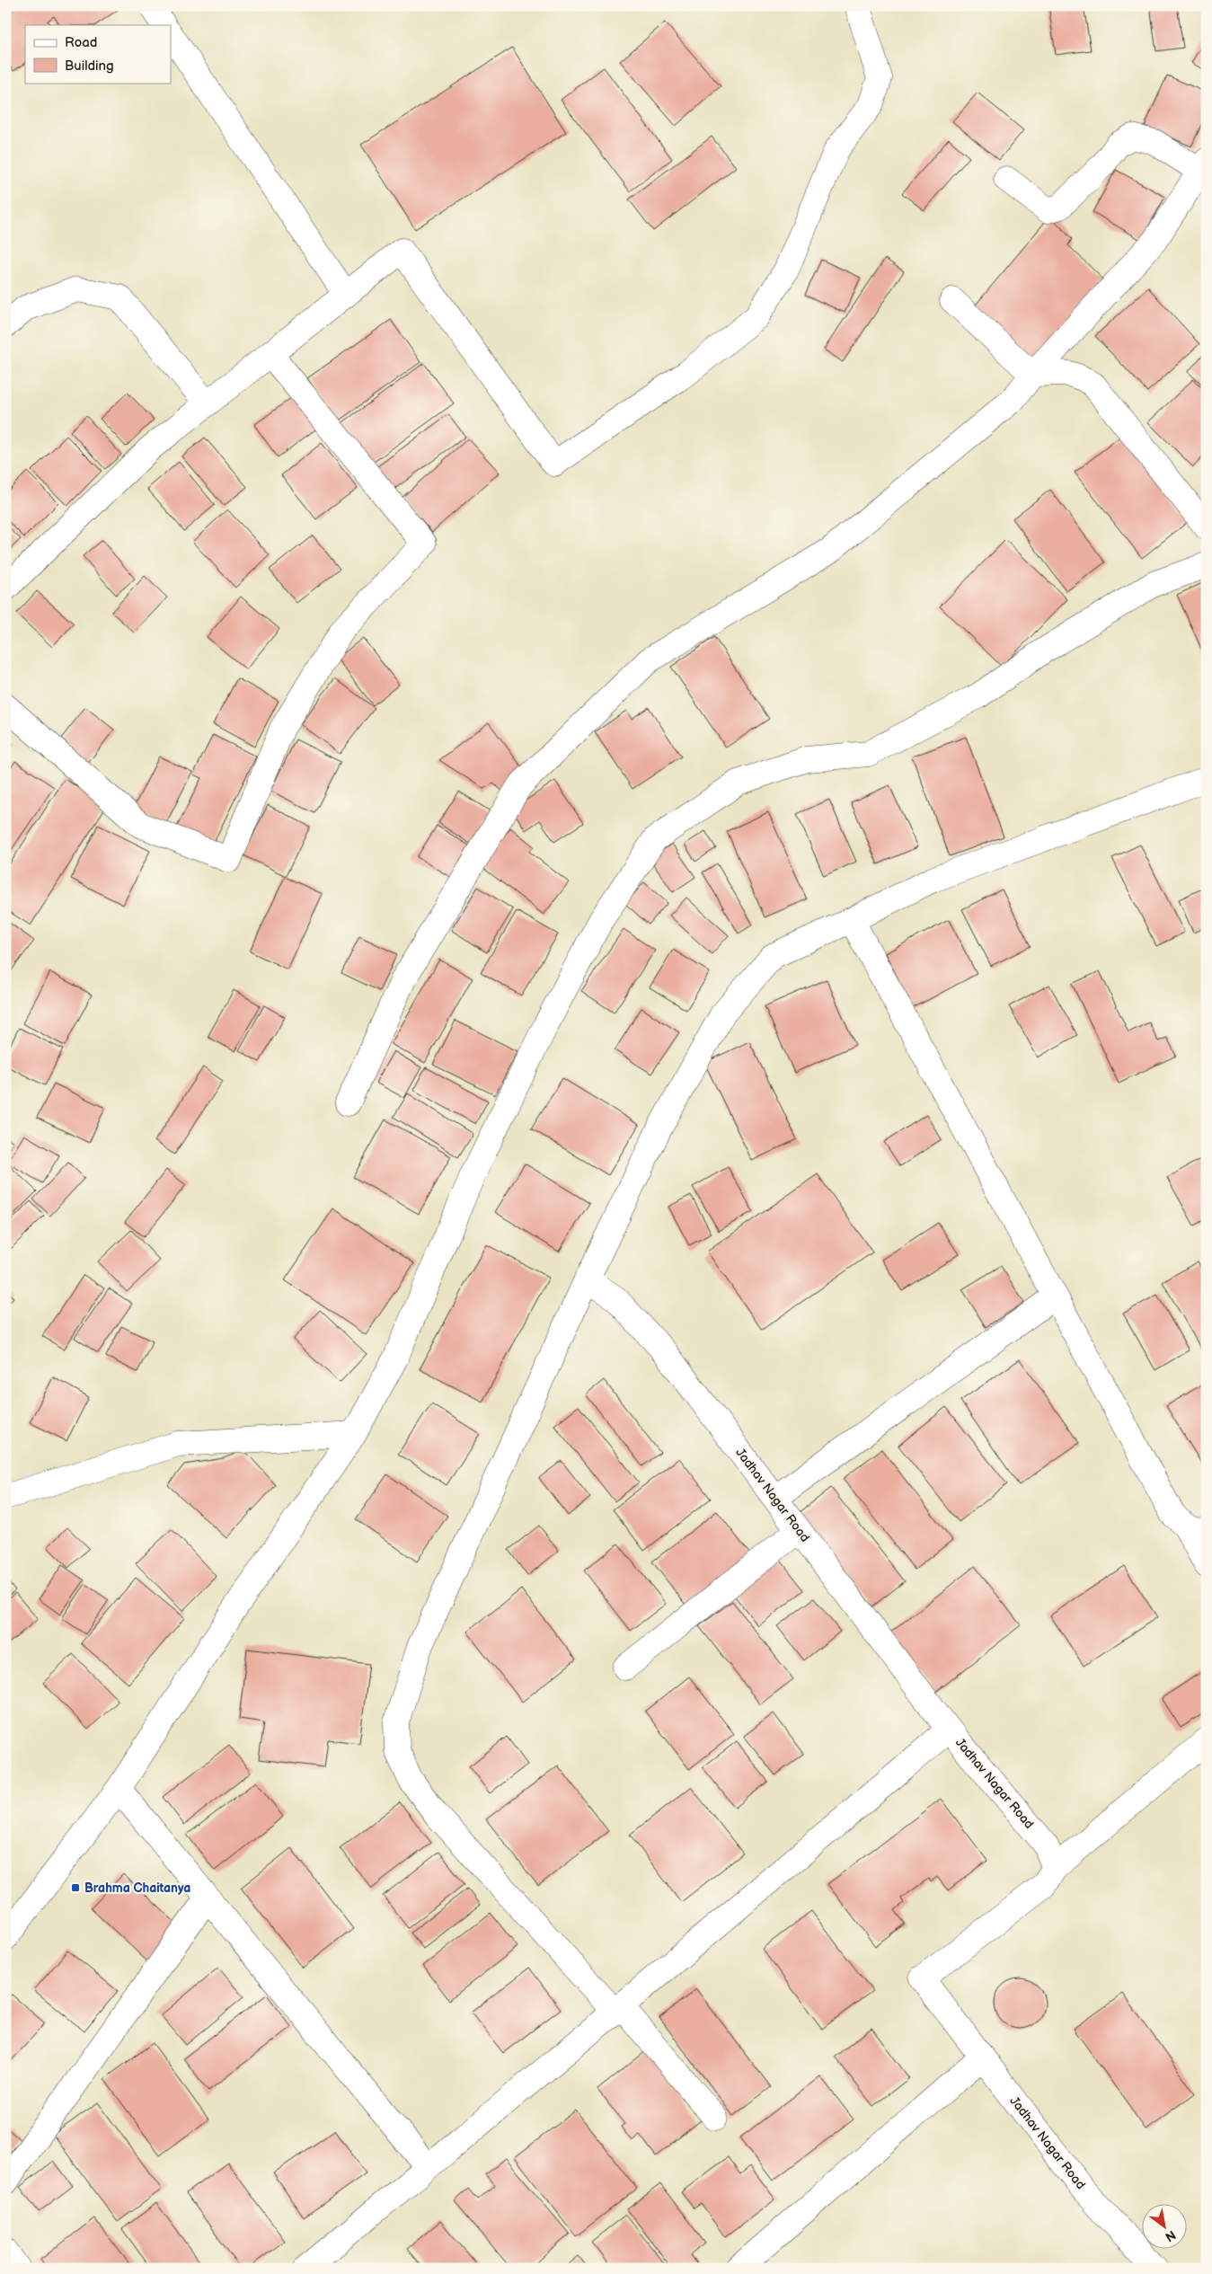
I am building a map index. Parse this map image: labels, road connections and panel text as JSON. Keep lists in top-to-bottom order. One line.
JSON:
{"streets":{"street":["Jadhav Nagar Road"]},"places":{"transit":["Brahma Chaitanya"]},"legend":["Road","Building"],"north":"bottom right"}
